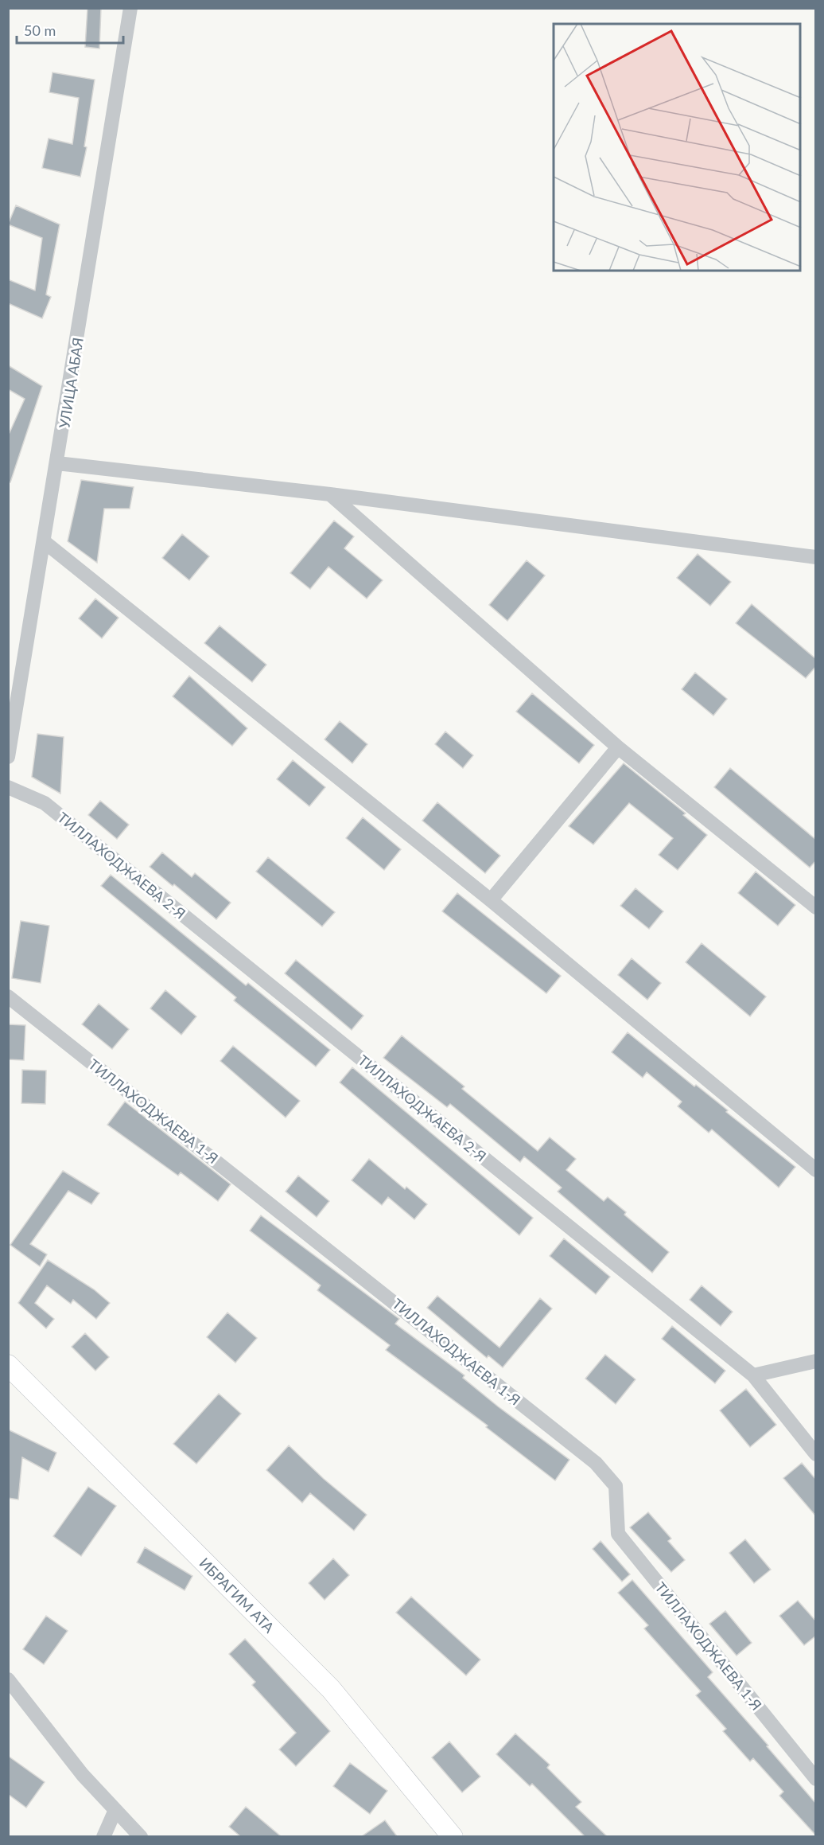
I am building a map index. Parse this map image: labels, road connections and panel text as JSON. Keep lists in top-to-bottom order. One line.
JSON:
{"streets":{"street":["УЛИЦА АБАЯ","ТИЛЛАХОДЖАЕВА 2-Я","ТИЛЛАХОДЖАЕВА 1-Я","ИБРАГИМ АТА"]},"scale_bar":"50 m"}
